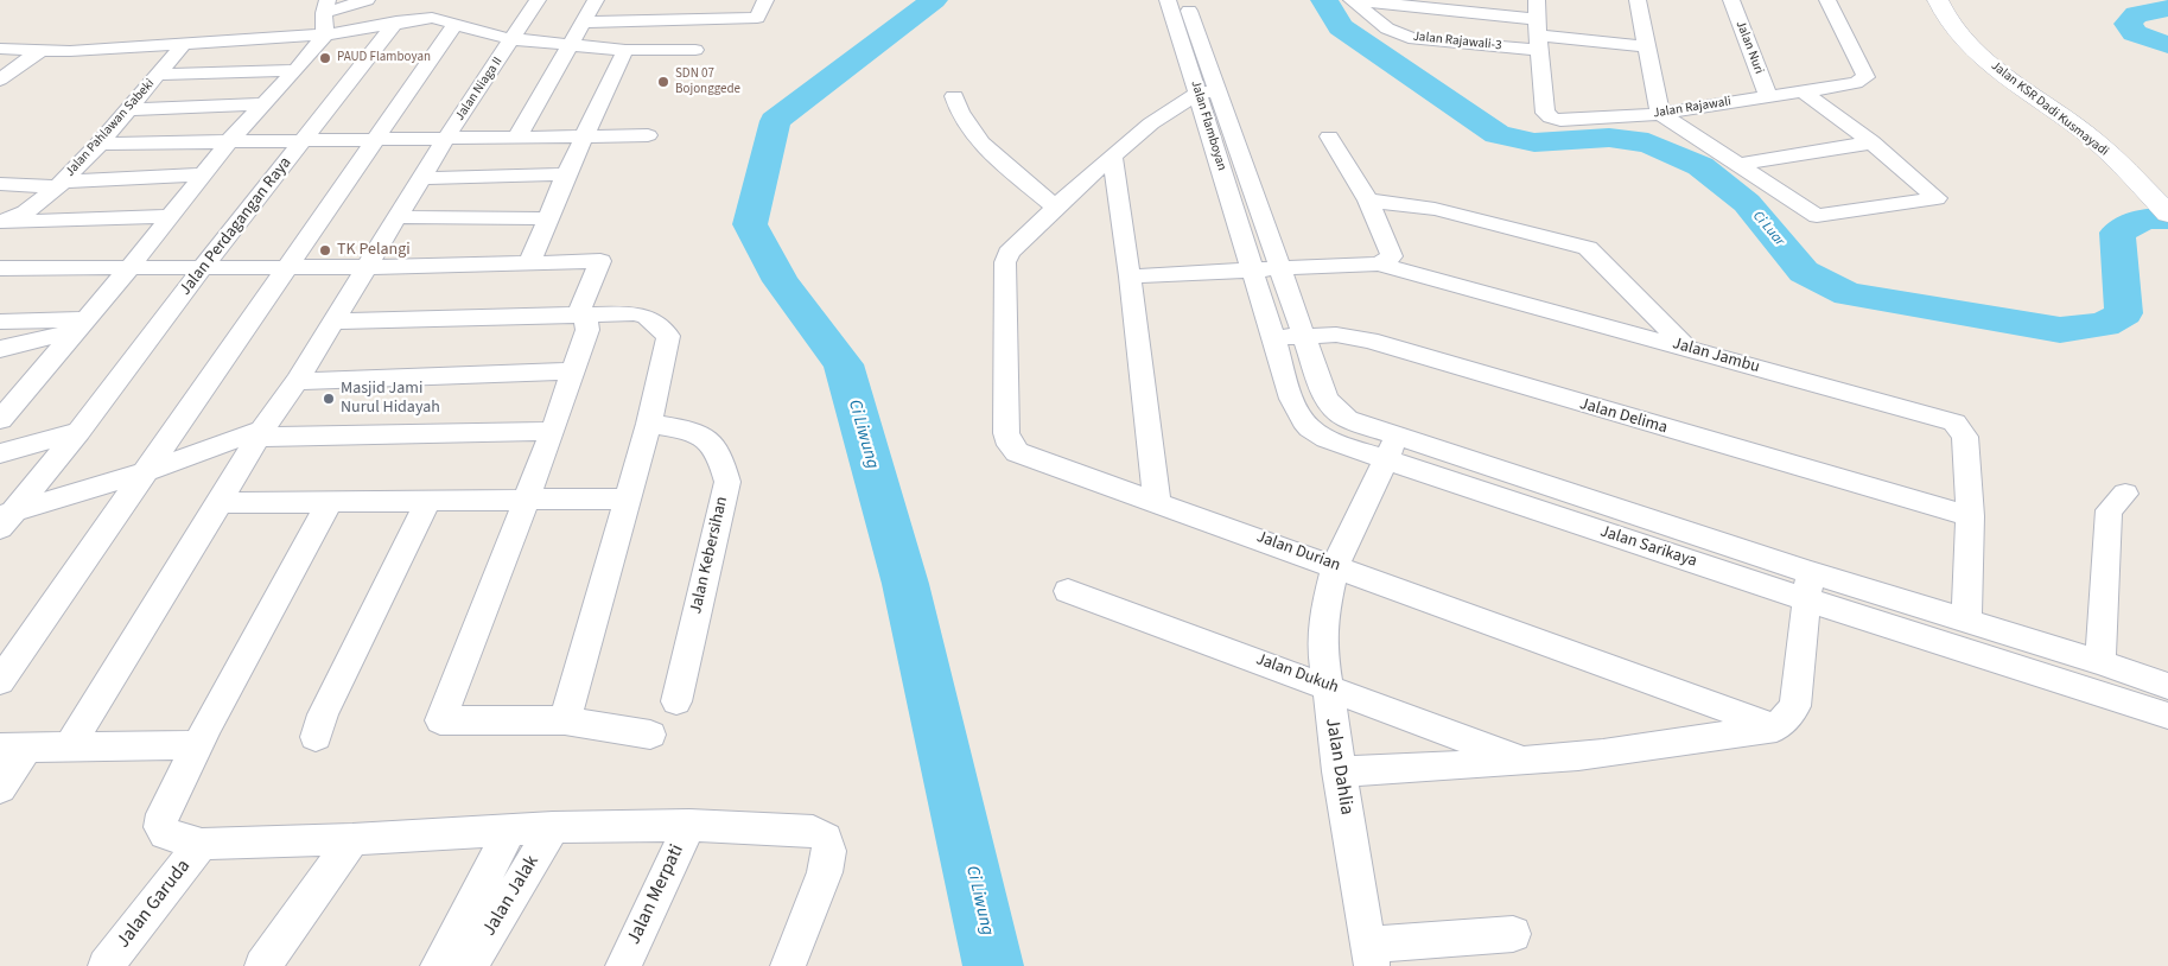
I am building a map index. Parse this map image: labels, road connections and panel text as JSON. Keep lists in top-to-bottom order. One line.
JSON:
{"streets":{"main road":["Jalan KSR Dadi Kusmayadi"],"street":["Jalan Rajawali-3","Jalan Nuri","Jalan Niaga II","Jalan Rajawali","Jalan Flamboyan","Jalan Pahlawan Sabeki","Jalan Perdagangan Raya","Jalan Jambu","Jalan Delima","Jalan Sarikaya","Jalan Durian","Jalan Kebersihan","Jalan Dukuh","Jalan Dahlia","Jalan Merpati","Jalan Jalak","Jalan Garuda"]},"crossings":[["Jalan Rajawali-3","Jalan Rajawali"],["Jalan Nuri","Jalan Rajawali"],["Jalan Flamboyan","Jalan Jambu"],["Jalan Flamboyan","Jalan Sarikaya"],["Jalan Jambu","Jalan Delima"],["Jalan Jambu","Jalan Sarikaya"],["Jalan Delima","Jalan Sarikaya"],["Jalan Sarikaya","Jalan Dahlia"],["Jalan Durian","Jalan Dukuh"],["Jalan Durian","Jalan Dahlia"],["Jalan Dukuh","Jalan Dahlia"]],"water":["Ci Luar","Ci Liwung"],"places":["PAUD Flamboyan","SDN 07 Bojonggede","TK Pelangi","Masjid Jami Nurul Hidayah"]}
